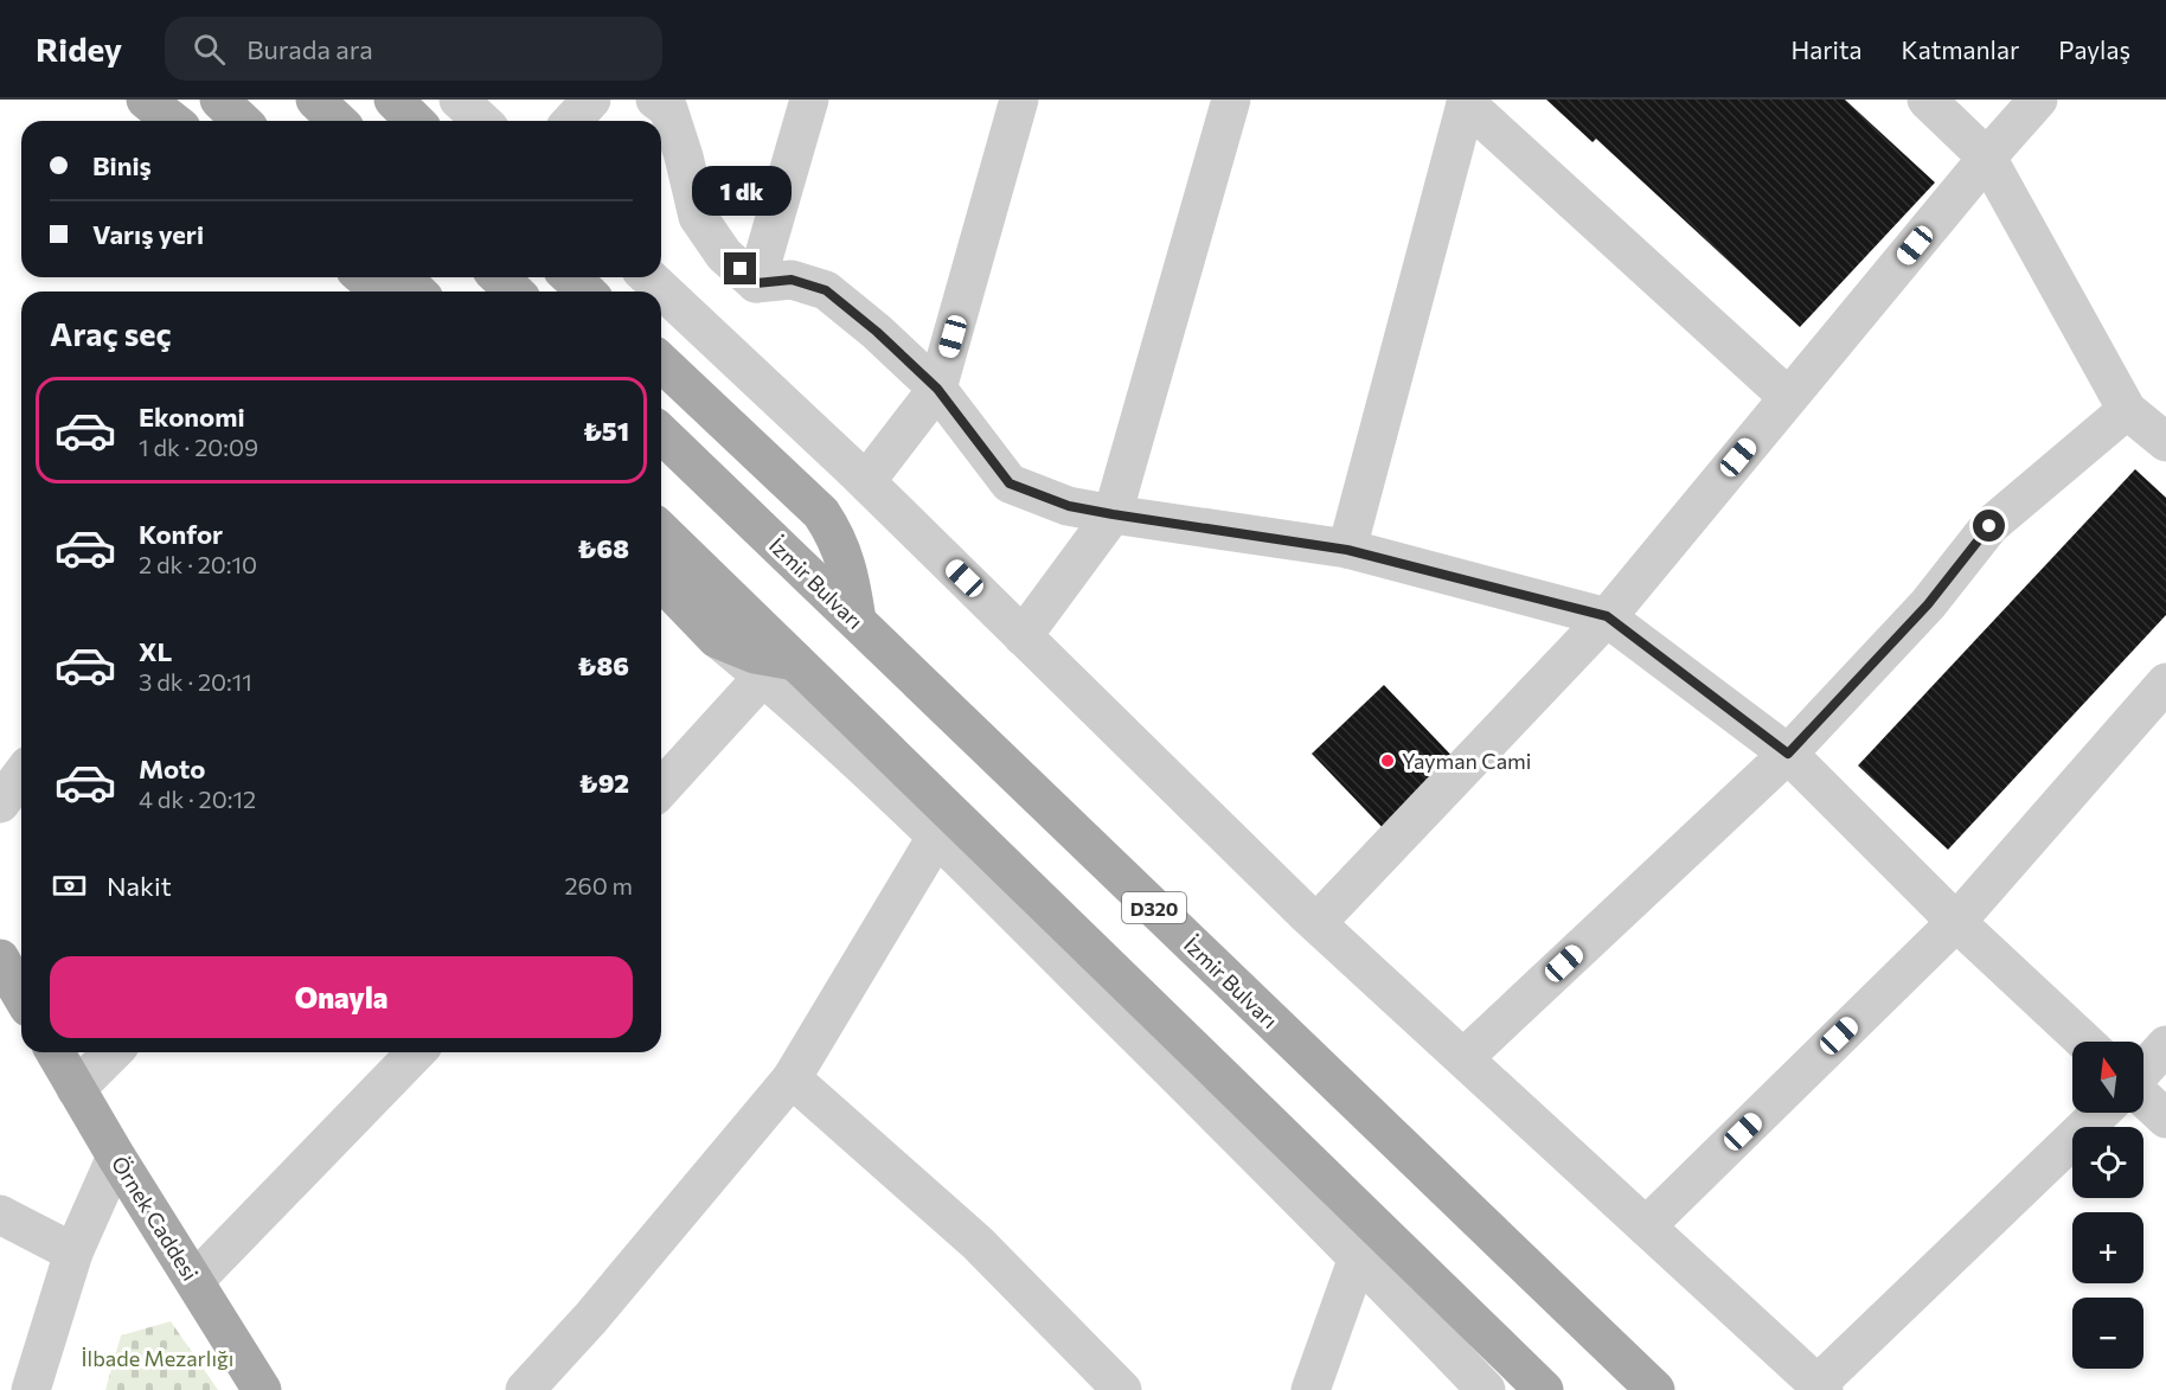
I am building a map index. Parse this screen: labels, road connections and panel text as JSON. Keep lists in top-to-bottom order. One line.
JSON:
{"streets":{"main road":["İzmir Bulvarı","D320","Örnek Caddesi"]},"parks":["İlbade Mezarlığı"],"places":["Yayman Cami"],"north":"top","page":{"header":"Ridey","search":"Burada ara","nav":["Harita","Katmanlar","Paylaş"],"banner":["Biniş","Varış yeri"],"bubble":"1 dk","heading":"Araç seç","list":[{"name":"Ekonomi","note":"1 dk · 20:09","value":"₺51"},{"name":"Konfor","note":"2 dk · 20:10","value":"₺68"},{"name":"XL","note":"3 dk · 20:11","value":"₺86"},{"name":"Moto","note":"4 dk · 20:12","value":"₺92"}],"pay":["Nakit","260 m"],"buttons":"Onayla","map_buttons":["+","−"]}}
